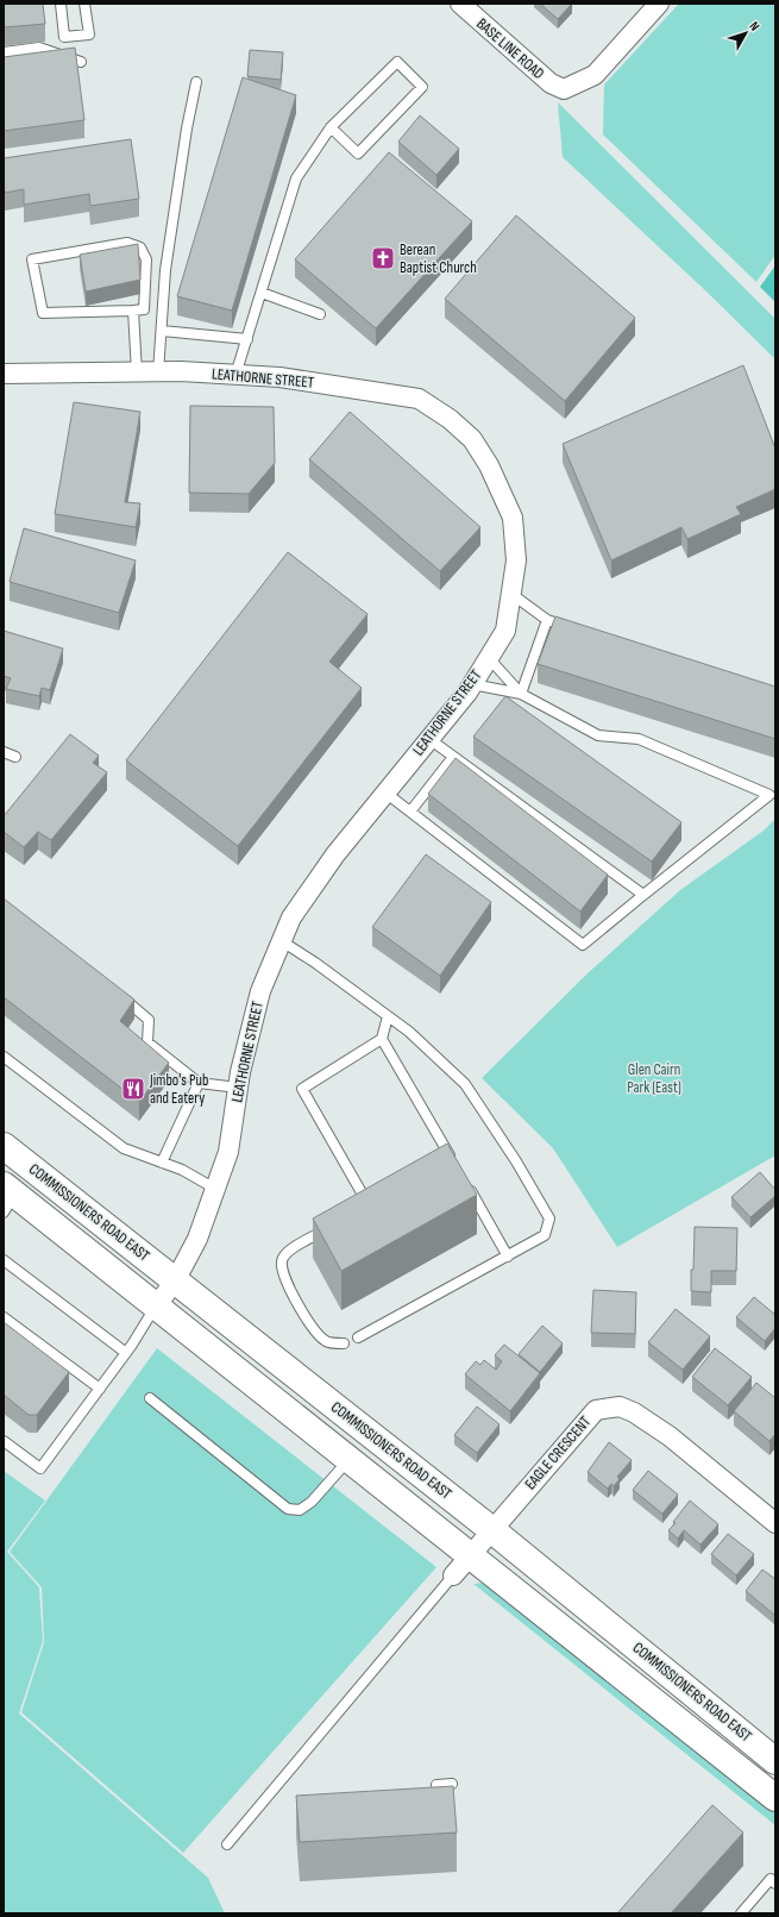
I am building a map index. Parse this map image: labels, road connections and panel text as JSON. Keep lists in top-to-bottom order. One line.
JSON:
{"streets":{"main road":["COMMISSIONERS ROAD EAST"],"street":["BASE LINE ROAD","LEATHORNE STREET","EAGLE CRESCENT"]},"crossings":[["LEATHORNE STREET","COMMISSIONERS ROAD EAST"],["COMMISSIONERS ROAD EAST","EAGLE CRESCENT"]],"parks":["Glen Cairn Park (East)"],"places":{"church":["Berean Baptist Church"],"restaurant":["Jimbo's Pub and Eatery"]},"north":"top right"}
